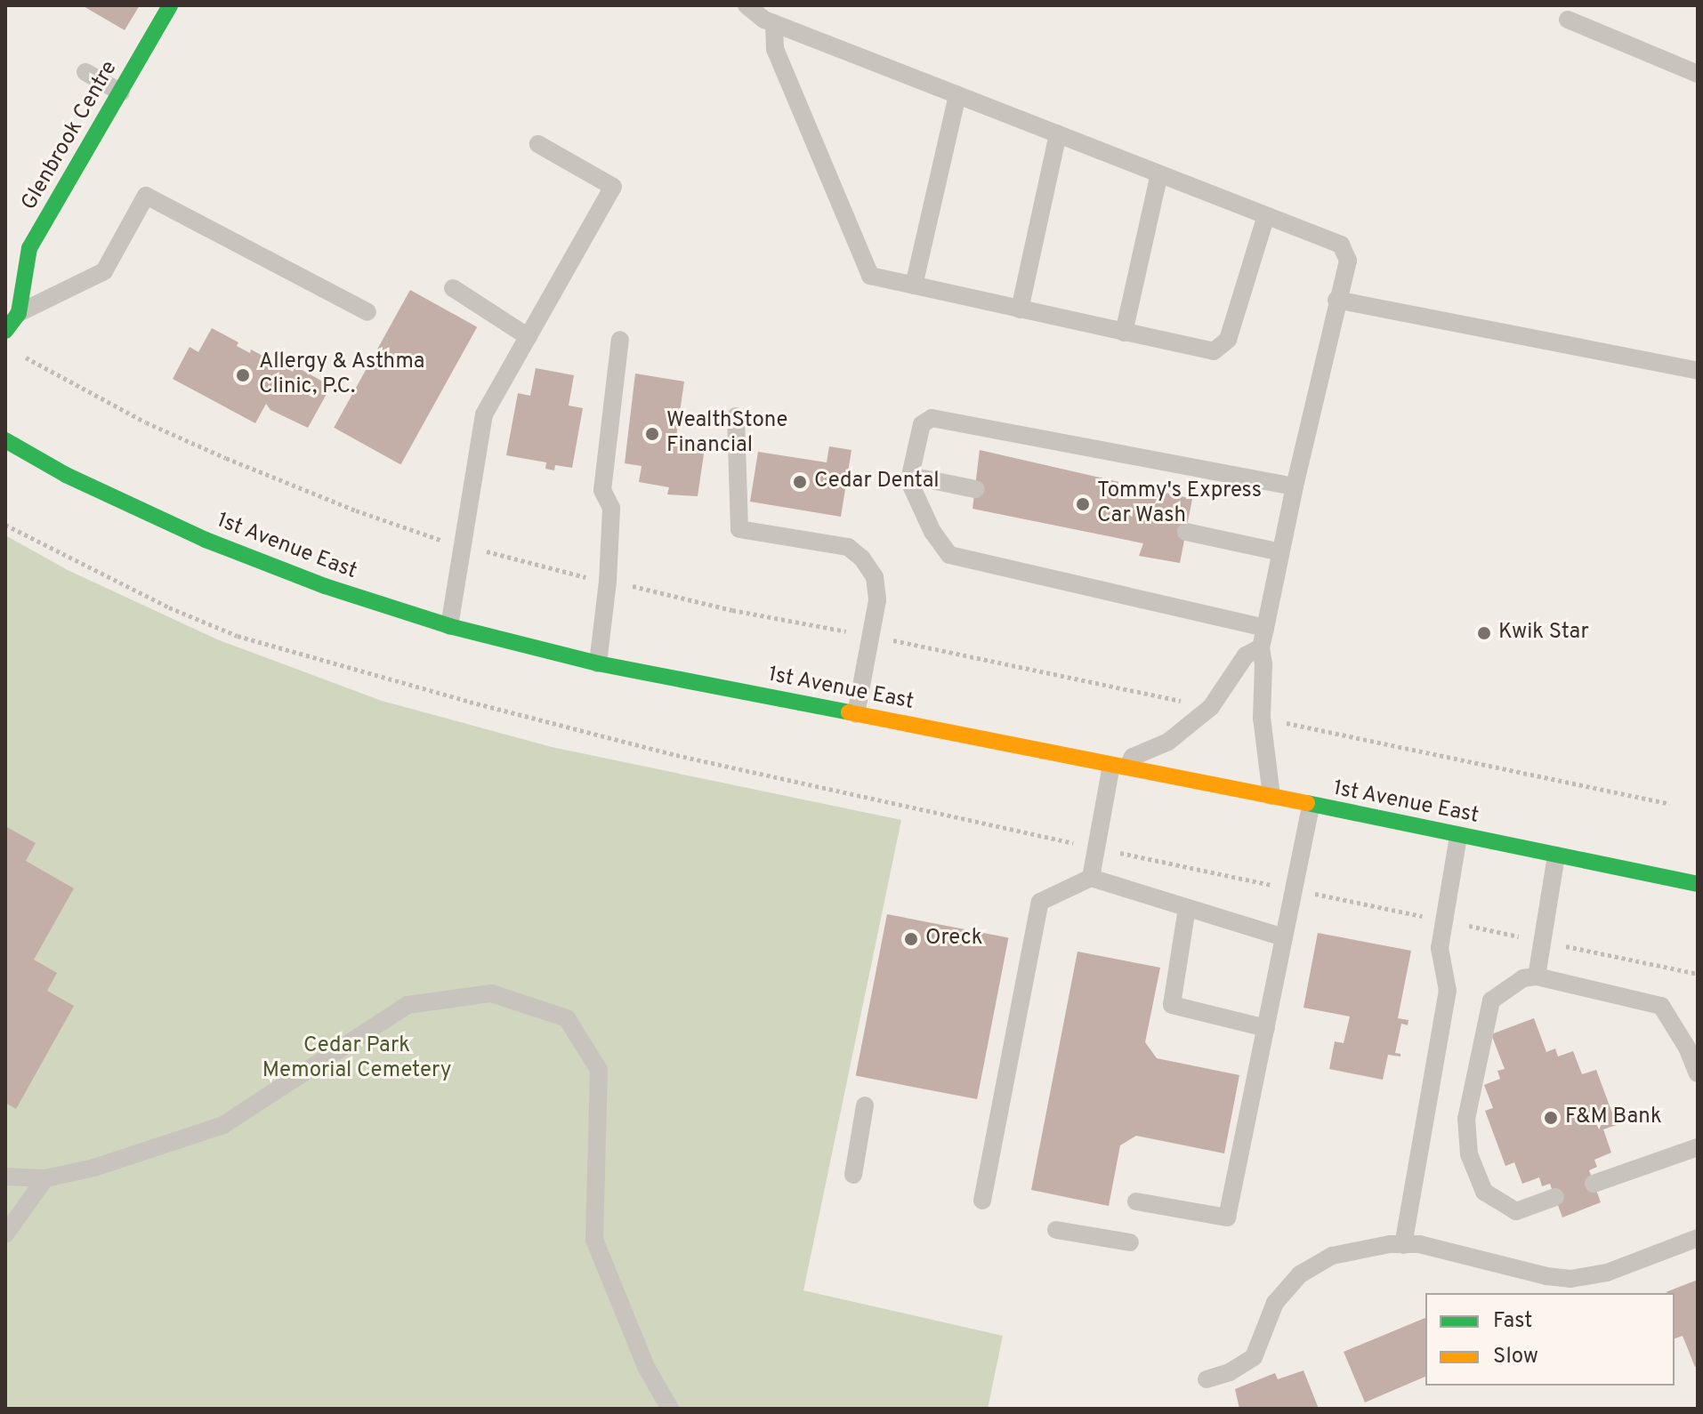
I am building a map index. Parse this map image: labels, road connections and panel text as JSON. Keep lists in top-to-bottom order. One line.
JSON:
{"streets":{"main road":["Glenbrook Centre","1st Avenue East"]},"parks":["Cedar Park Memorial Cemetery"],"places":["Allergy & Asthma Clinic, P.C.","WealthStone Financial","Cedar Dental","Tommy's Express Car Wash","Kwik Star","Oreck","F&M Bank"],"legend":["Fast","Slow"]}
